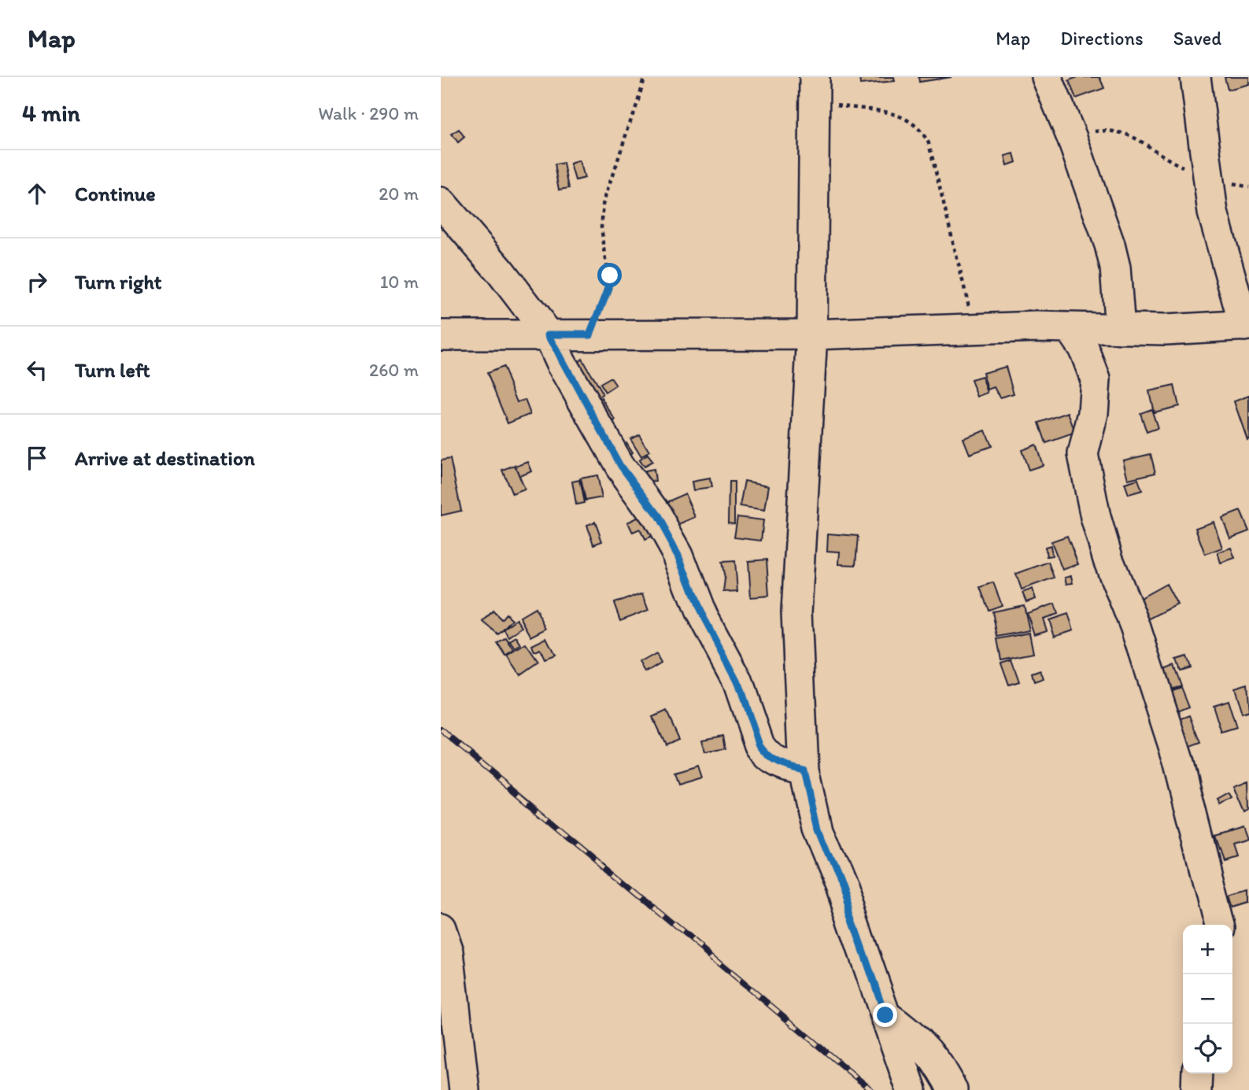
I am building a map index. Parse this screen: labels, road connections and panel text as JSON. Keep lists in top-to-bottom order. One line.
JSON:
{"page":{"header":"Map","nav":["Map","Directions","Saved"],"heading":["4 min","Walk · 290 m"],"list":[["Continue","20 m"],["Turn right","10 m"],["Turn left","260 m"],"Arrive at destination"],"map_buttons":["+","−"]}}
